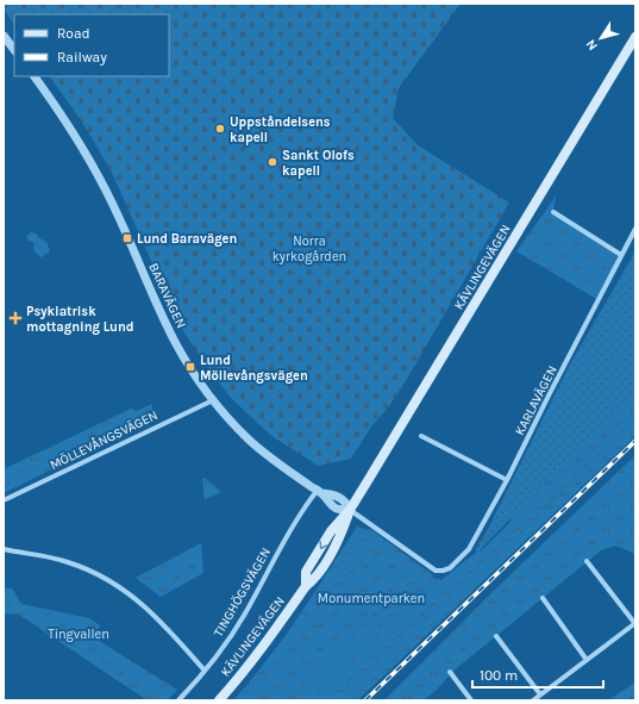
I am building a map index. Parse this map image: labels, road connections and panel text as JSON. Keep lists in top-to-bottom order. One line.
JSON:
{"streets":{"main road":["KÄVLINGEVÄGEN"],"street":["BARAVÄGEN","KARLAVÄGEN","MÖLLEVÅNGSVÄGEN","TINGHÖGSVÄGEN"]},"crossings":[["KÄVLINGEVÄGEN","BARAVÄGEN"],["KÄVLINGEVÄGEN","KARLAVÄGEN"],["BARAVÄGEN","KARLAVÄGEN"],["BARAVÄGEN","MÖLLEVÅNGSVÄGEN"],["BARAVÄGEN","TINGHÖGSVÄGEN"]],"parks":["Norra kyrkogården","Monumentparken","Tingvallen"],"places":{"other":["Uppståndelsens kapell","Sankt Olofs kapell"],"transit":["Lund Baravägen","Lund Möllevångsvägen"],"health":["Psykiatrisk mottagning Lund"]},"legend":["Road","Railway"],"scale_bar":"100 m","north":"bottom left"}
